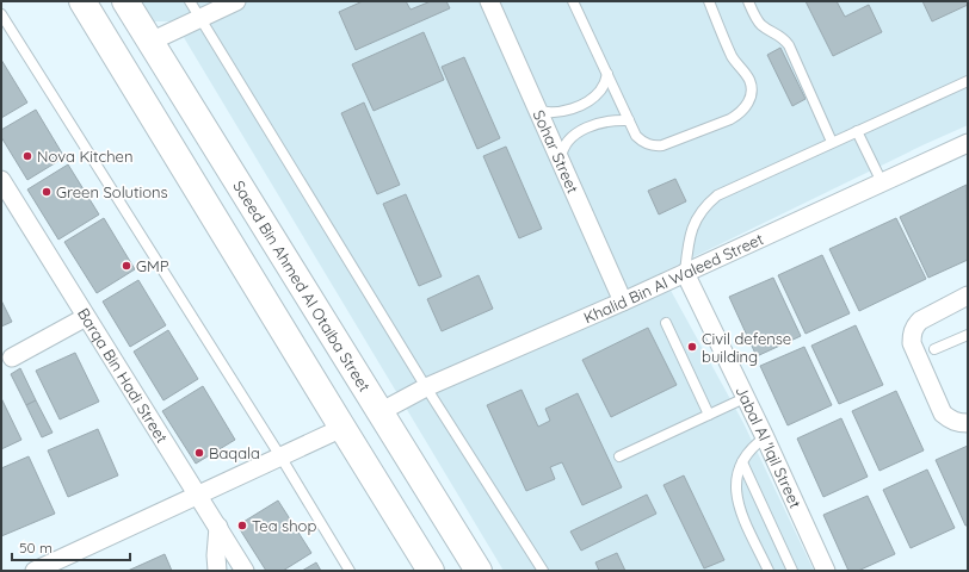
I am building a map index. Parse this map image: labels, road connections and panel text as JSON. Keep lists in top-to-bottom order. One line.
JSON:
{"streets":{"main road":["Saeed Bin Ahmed Al Otaiba Street"],"street":["Sohar Street","Khalid Bin Al Waleed Street","Barqa Bin Hadi Street","Jabal Al 'Iqil Street"]},"crossings":[["Sohar Street","Khalid Bin Al Waleed Street"],["Khalid Bin Al Waleed Street","Saeed Bin Ahmed Al Otaiba Street"],["Khalid Bin Al Waleed Street","Jabal Al 'Iqil Street"]],"places":["Nova Kitchen","Green Solutions","GMP","Civil defense building","Baqala","Tea shop"],"scale_bar":"50 m"}
